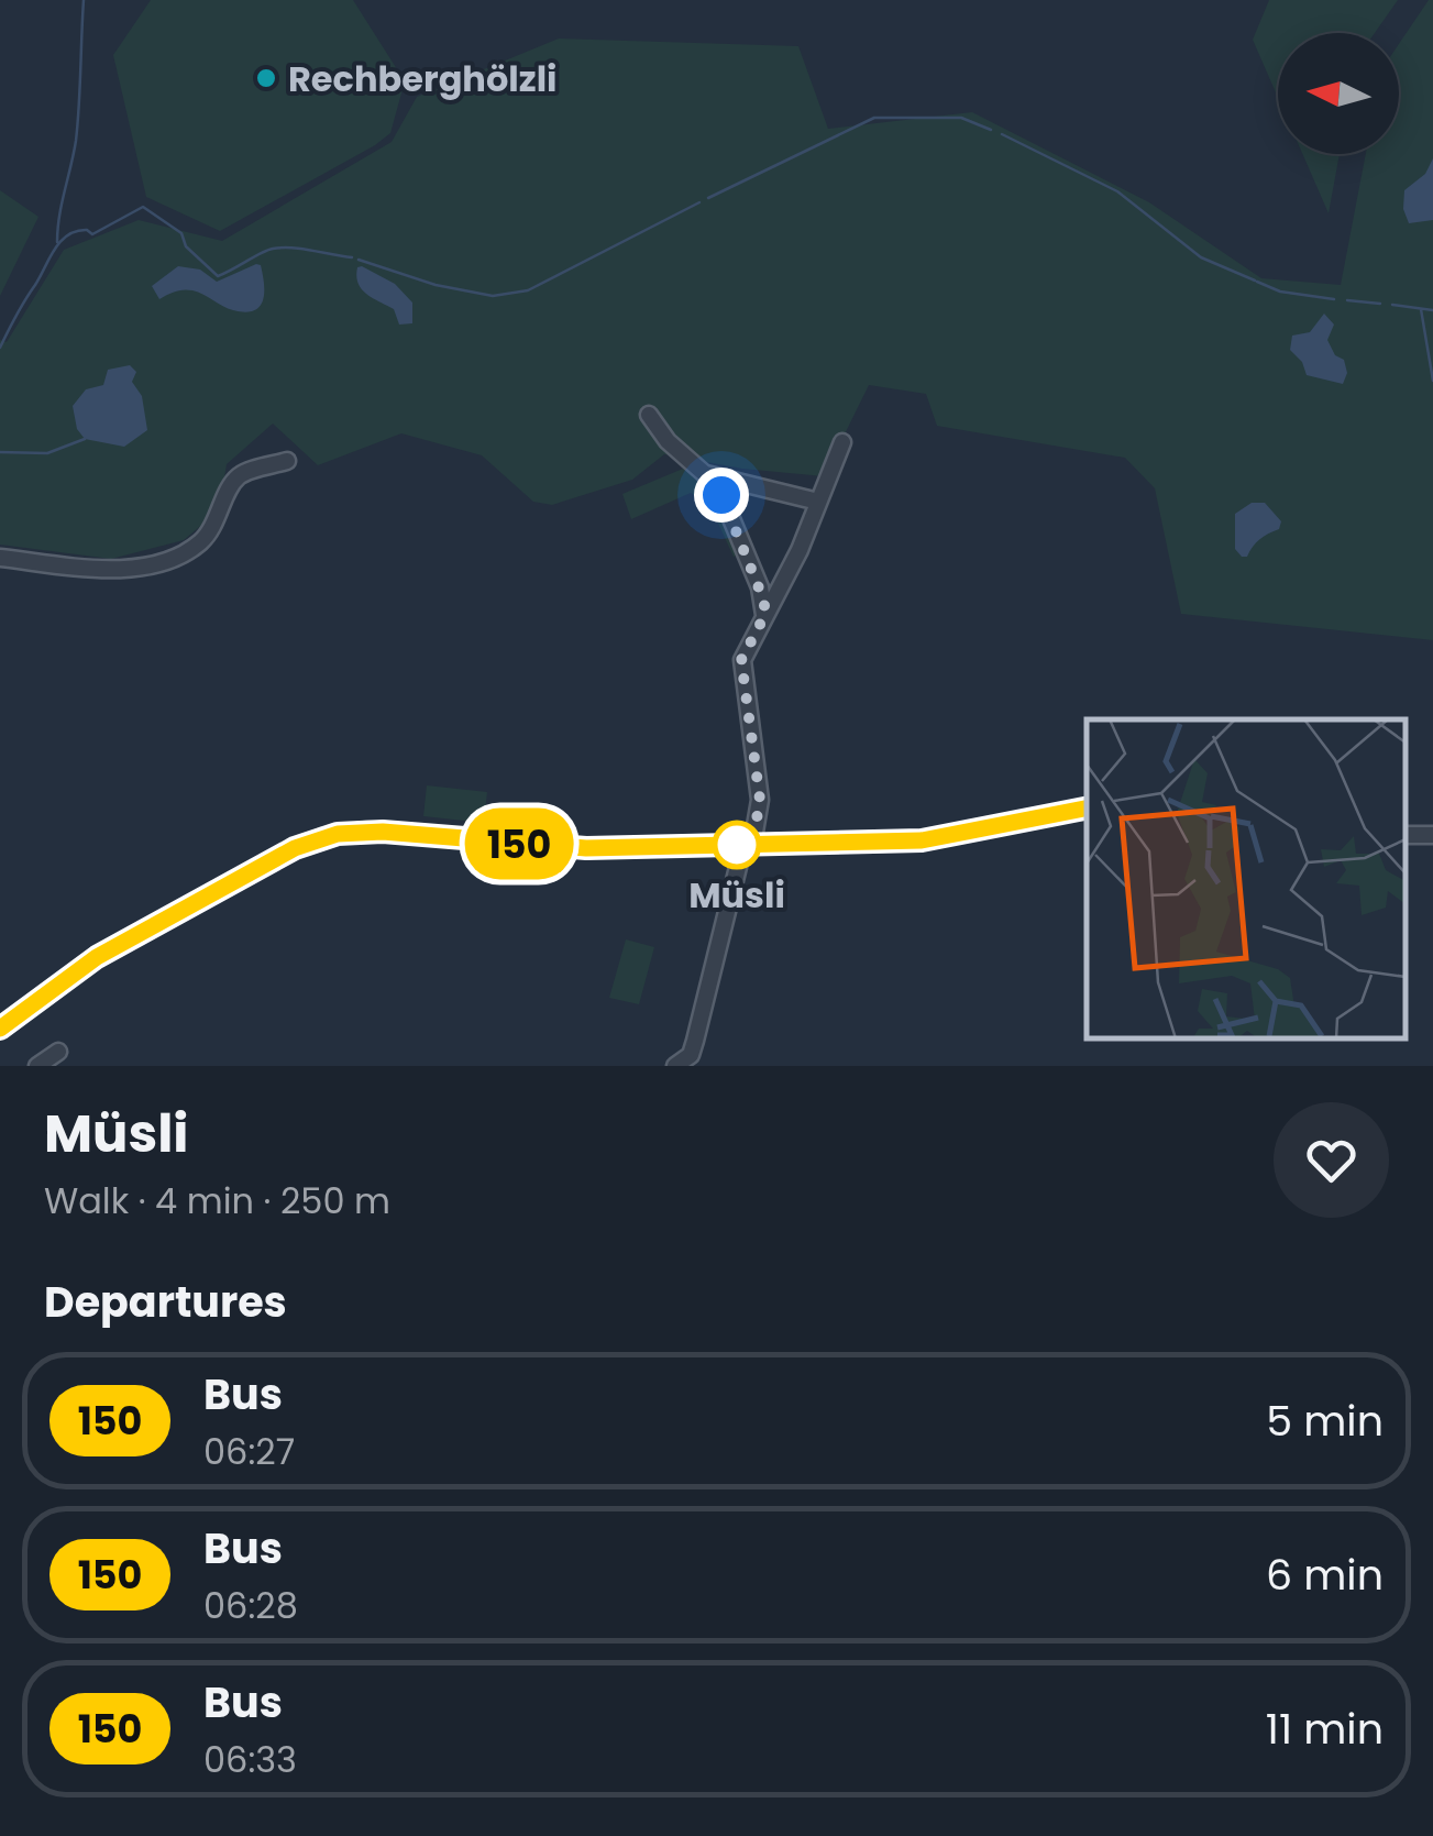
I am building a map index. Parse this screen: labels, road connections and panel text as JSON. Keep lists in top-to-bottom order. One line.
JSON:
{"places":["Rechberghölzli","Müsli"],"lines":["bus line 150"],"north":"left","page":{"on_map":"150","heading":[["Müsli","Walk · 4 min · 250 m"],"Departures"],"list":[{"mark":"150","name":"Bus","note":"06:27","value":"5 min"},{"mark":"150","name":"Bus","note":"06:28","value":"6 min"},{"mark":"150","name":"Bus","note":"06:33","value":"11 min"}]}}
